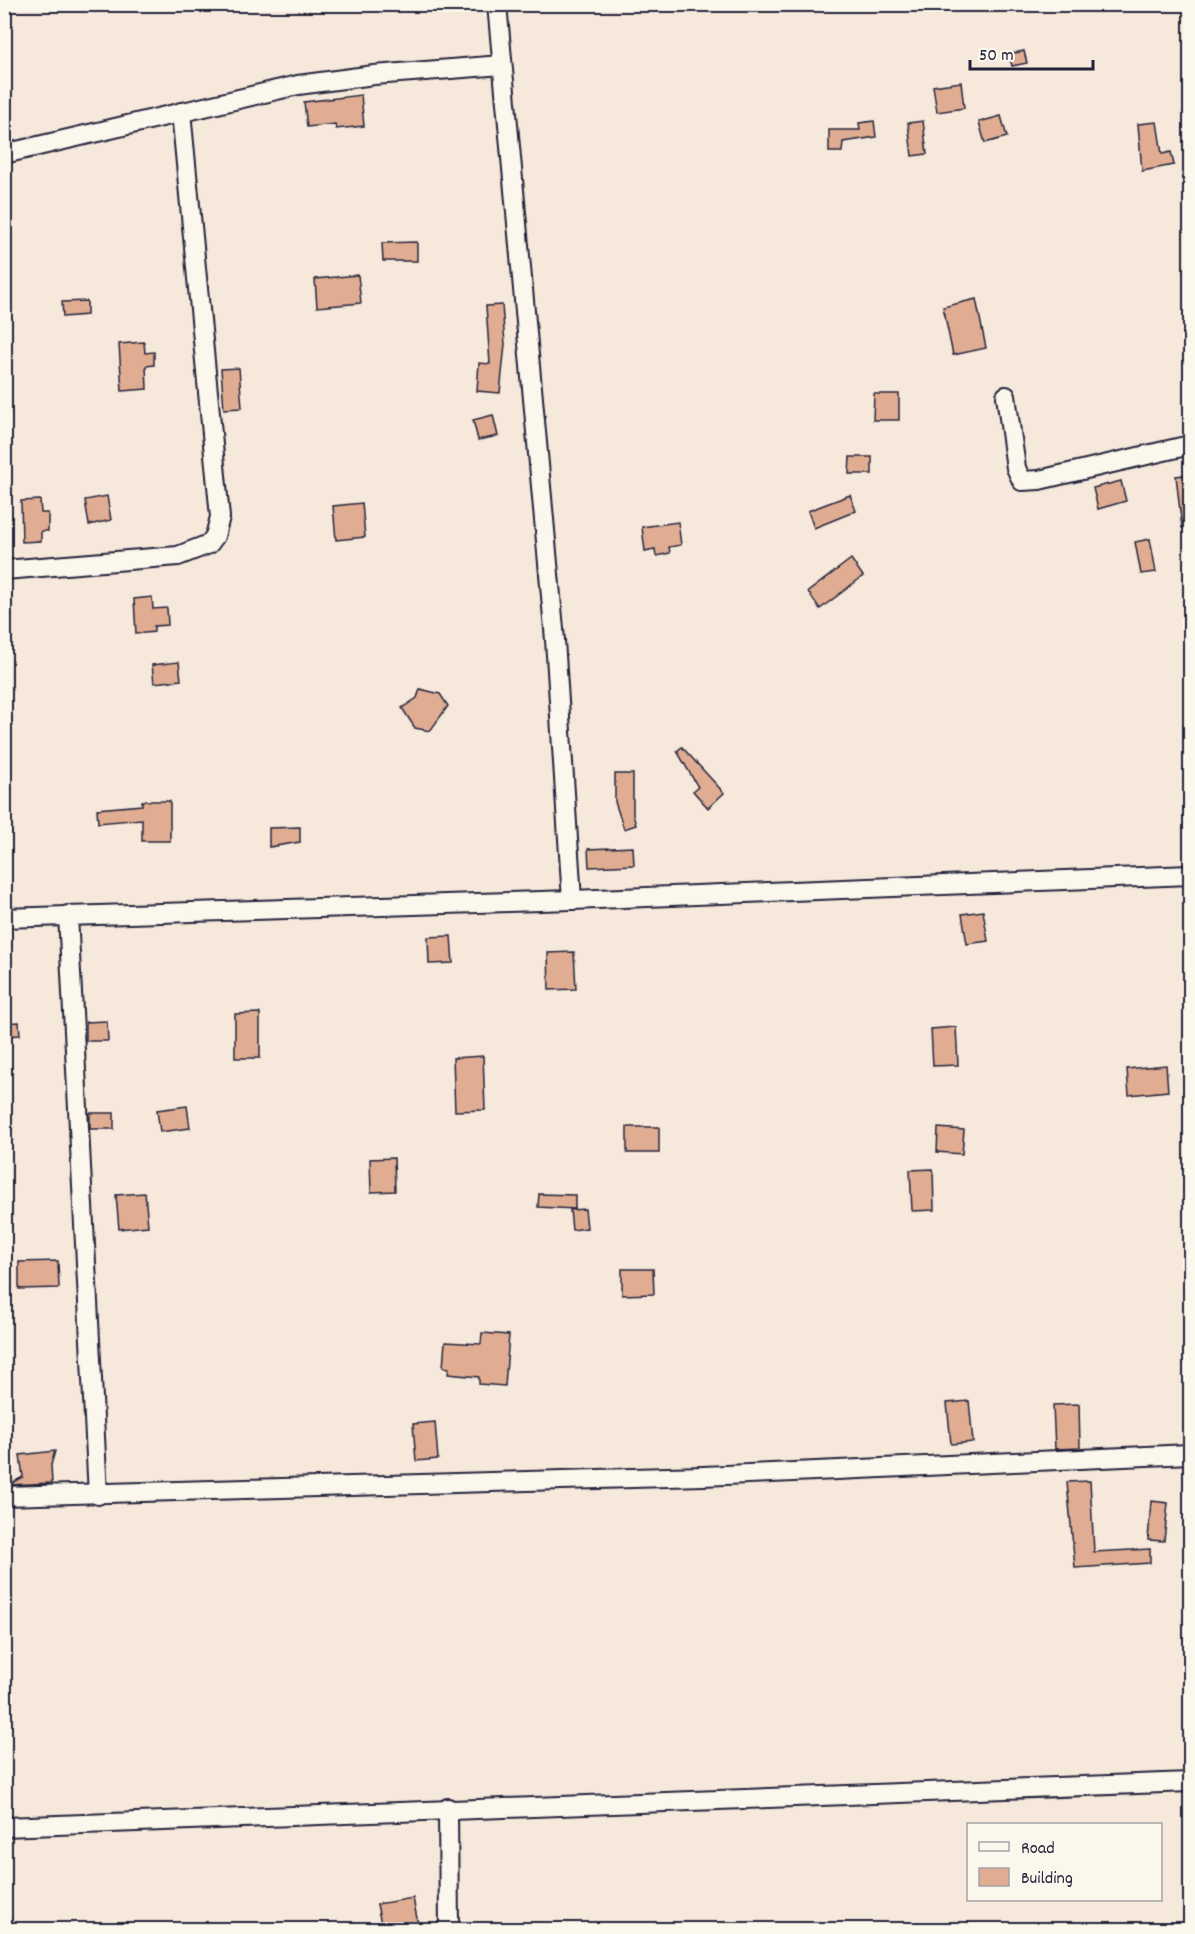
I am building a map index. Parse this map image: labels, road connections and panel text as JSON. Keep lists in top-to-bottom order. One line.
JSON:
{"legend":["Road","Building"],"scale_bar":"50 m"}
